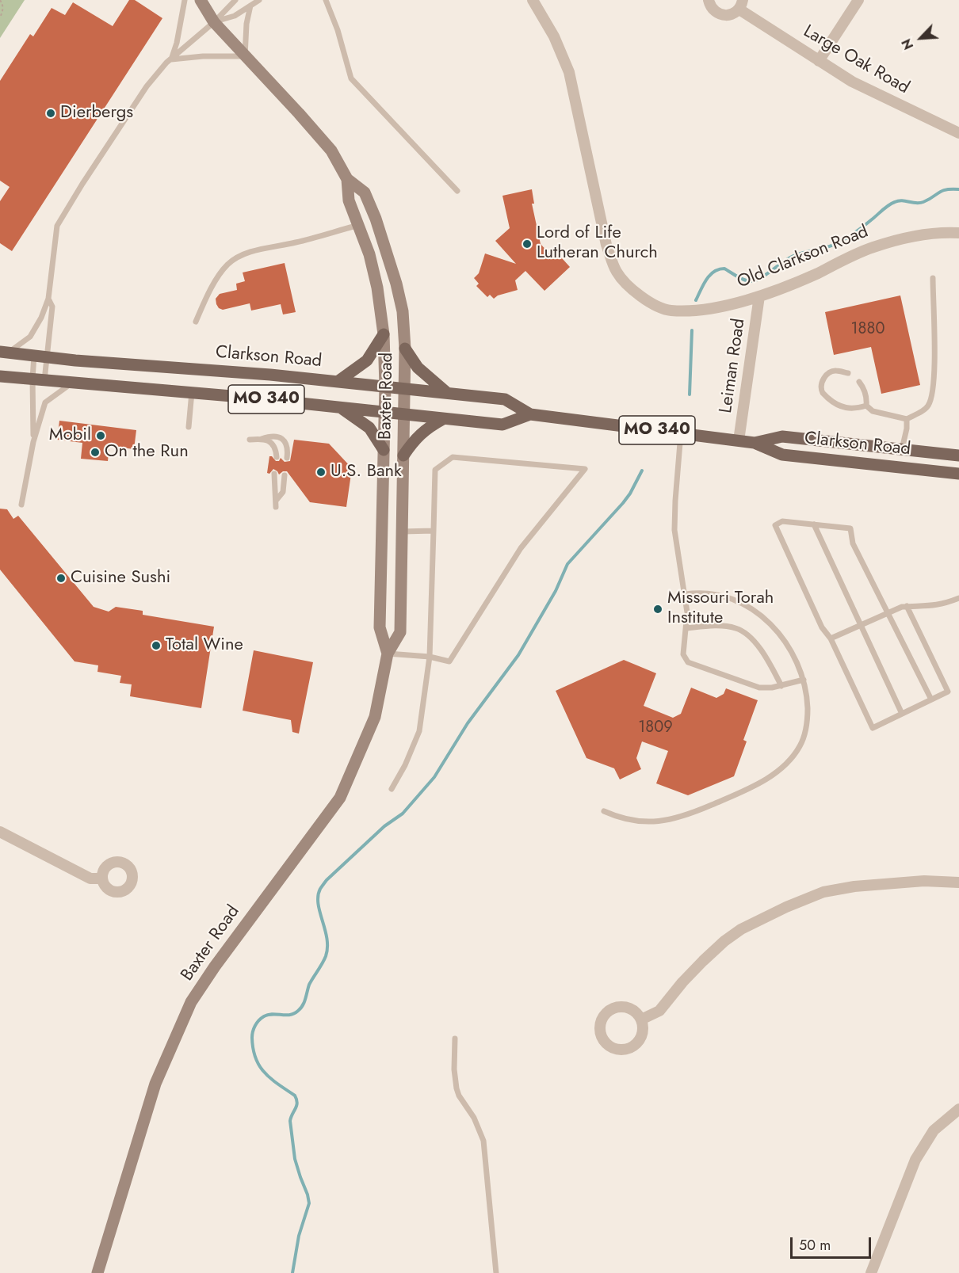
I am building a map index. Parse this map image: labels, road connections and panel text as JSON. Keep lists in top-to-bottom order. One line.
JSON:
{"streets":{"main road":["Clarkson Road","Baxter Road","MO 340"],"street":["Large Oak Road","Old Clarkson Road","Leiman Road"]},"crossings":[["Old Clarkson Road","Leiman Road"],["Clarkson Road","Leiman Road"],["Clarkson Road","Baxter Road"]],"places":["Dierbergs","Lord of Life Lutheran Church","Mobil","On the Run","U.S. Bank","Cuisine Sushi","Missouri Torah Institute","Total Wine"],"house_numbers":["1880","1809"],"scale_bar":"50 m","north":"bottom left"}
